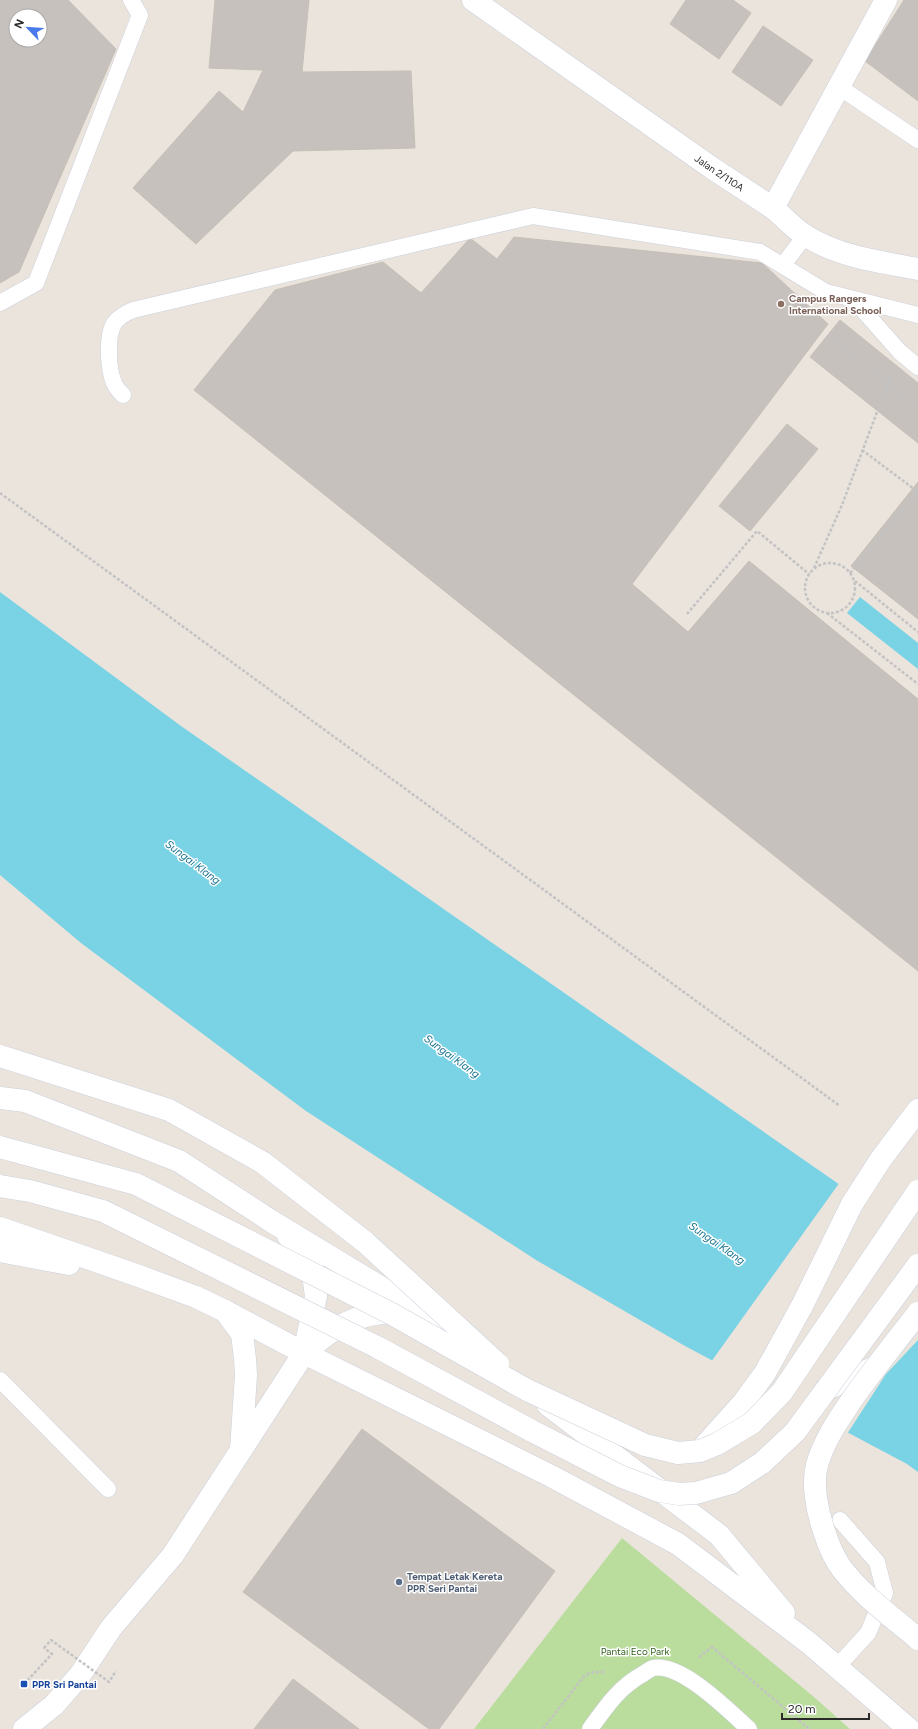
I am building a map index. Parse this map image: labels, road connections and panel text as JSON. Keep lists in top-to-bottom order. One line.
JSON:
{"streets":{"street":["Jalan 2/110A"]},"water":["Sungai Klang"],"parks":["Pantai Eco Park"],"places":{"other":["Campus Rangers International School","Tempat Letak Kereta PPR Seri Pantai"],"transit":["PPR Sri Pantai"]},"scale_bar":"20 m","north":"top left"}
